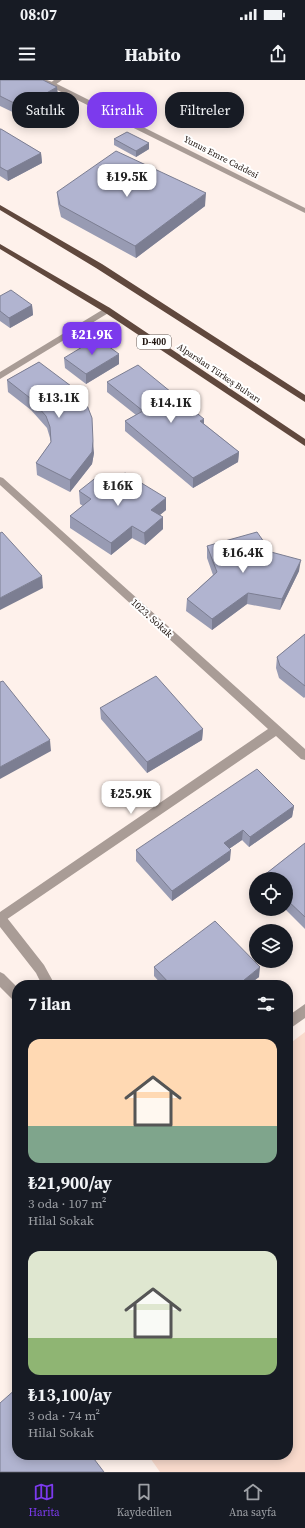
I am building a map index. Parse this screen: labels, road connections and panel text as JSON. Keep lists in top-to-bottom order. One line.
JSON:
{"streets":{"highway":["D-400","Alparslan Türkeş Bulvarı"],"street":["Yunus Emre Caddesi","1023. Sokak"]},"page":{"status":"08:07","header":"Habito","chip":["Satılık","Kiralık","Filtreler"],"price":["₺19.5K","₺21.9K","₺13.1K","₺14.1K","₺16K","₺16.4K","₺25.9K"],"heading":"7 ilan","list":[{"name":"₺21,900/ay","note":"3 oda · 107 m² · Hilal Sokak"},{"name":"₺13,100/ay","note":"3 oda · 74 m² · Hilal Sokak"}],"tabs":["Harita","Kaydedilen","Ana sayfa"]}}
